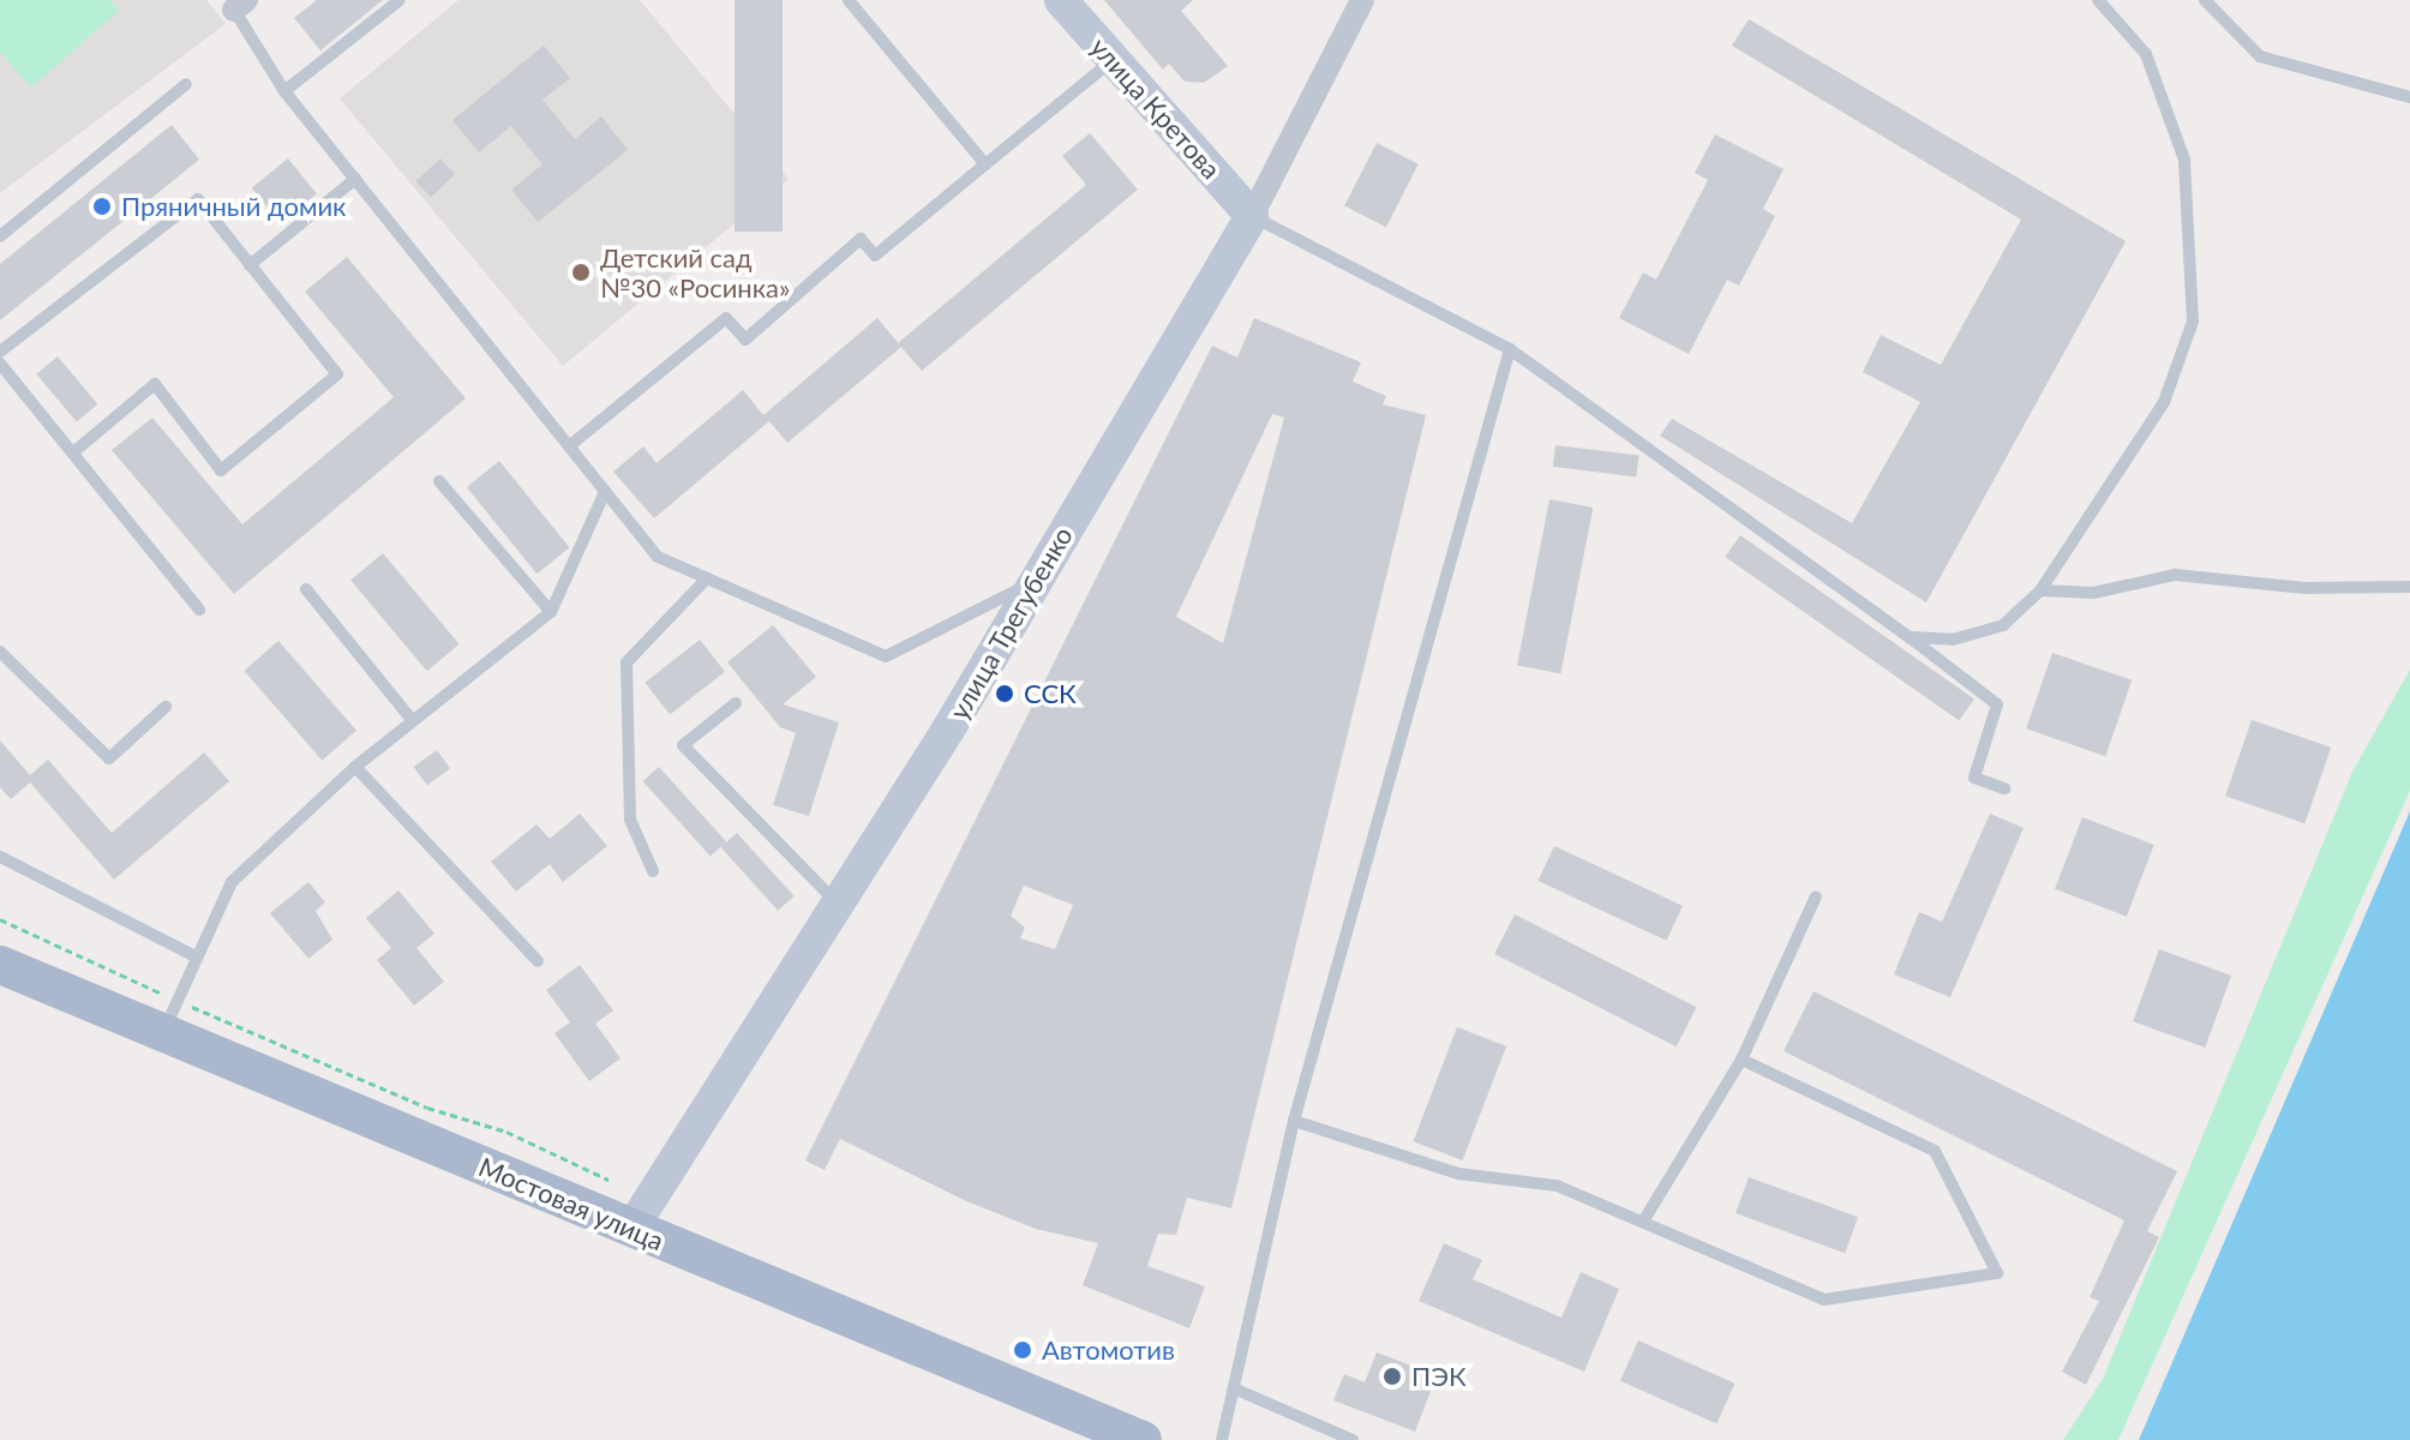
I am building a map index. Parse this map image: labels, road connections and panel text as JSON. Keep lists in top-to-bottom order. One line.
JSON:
{"streets":{"main road":["Мостовая улица"],"street":["улица Кретова","улица Трегубенко"]},"crossings":[["улица Кретова","улица Трегубенко"],["улица Трегубенко","Мостовая улица"]],"places":["Пряничный домик","Детский сад №30 «Росинка»","ССК","Автомотив","ПЭК"]}
